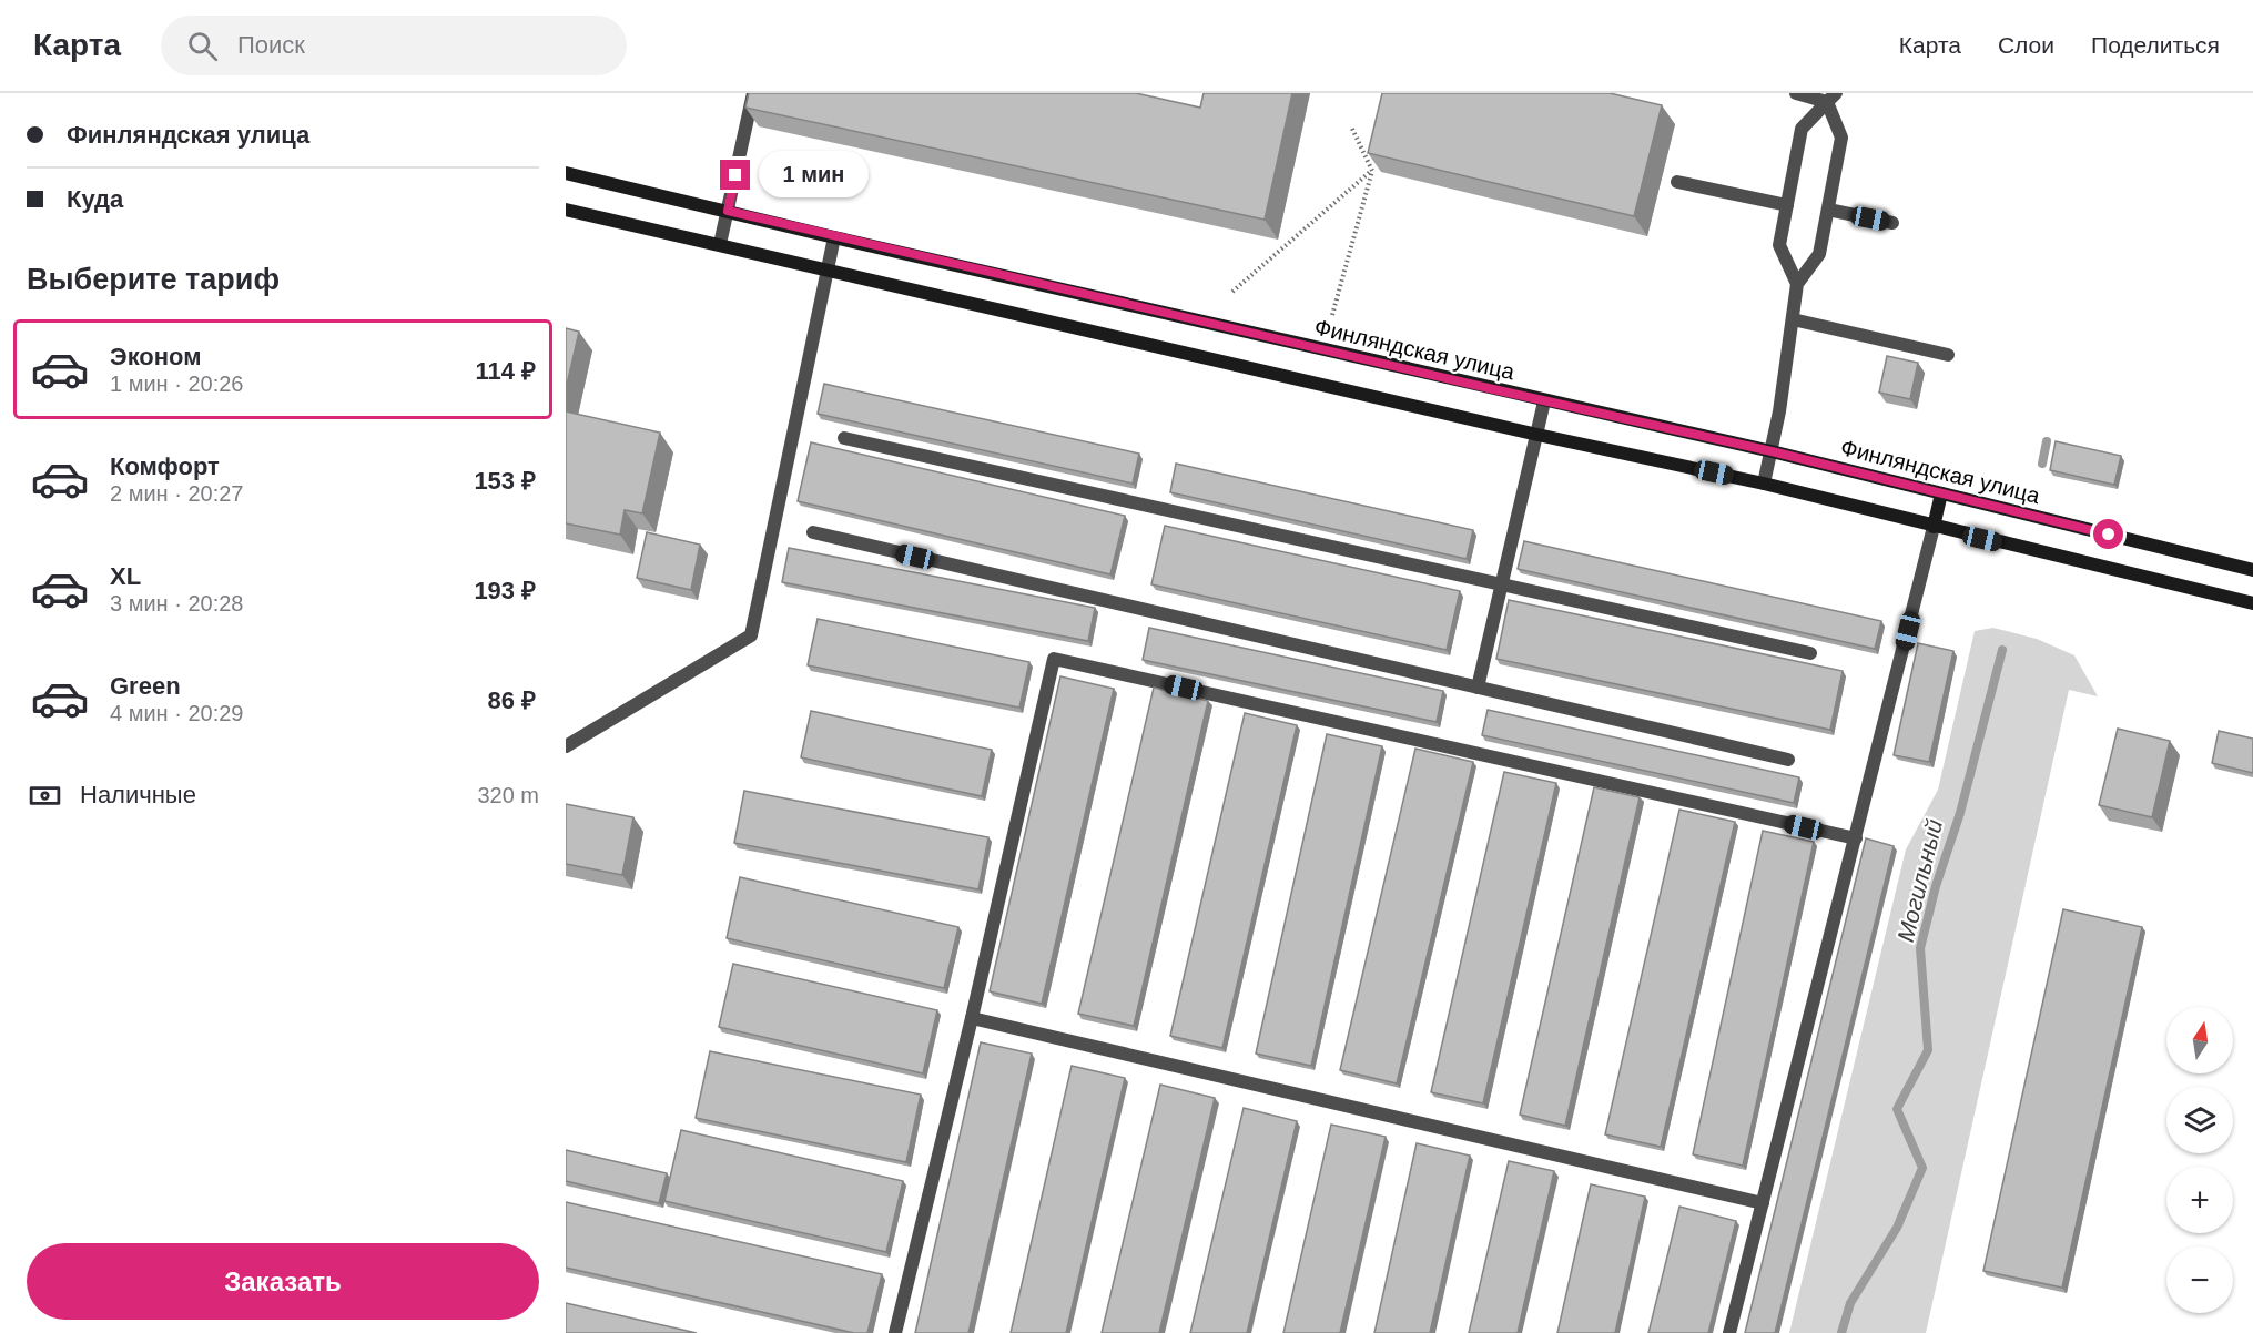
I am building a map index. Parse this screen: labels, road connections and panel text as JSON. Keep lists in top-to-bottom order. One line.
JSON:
{"streets":{"street":["Финляндская улица"]},"water":["Могильный"],"north":"top","page":{"header":"Карта","search":"Поиск","nav":["Карта","Слои","Поделиться"],"banner":["Финляндская улица","Куда"],"bubble":"1 мин","heading":"Выберите тариф","list":[{"name":"Эконом","note":"1 мин · 20:26","value":"114 ₽"},{"name":"Комфорт","note":"2 мин · 20:27","value":"153 ₽"},{"name":"XL","note":"3 мин · 20:28","value":"193 ₽"},{"name":"Green","note":"4 мин · 20:29","value":"86 ₽"}],"pay":["Наличные","320 m"],"map_buttons":["+","−"],"buttons":"Заказать"}}
